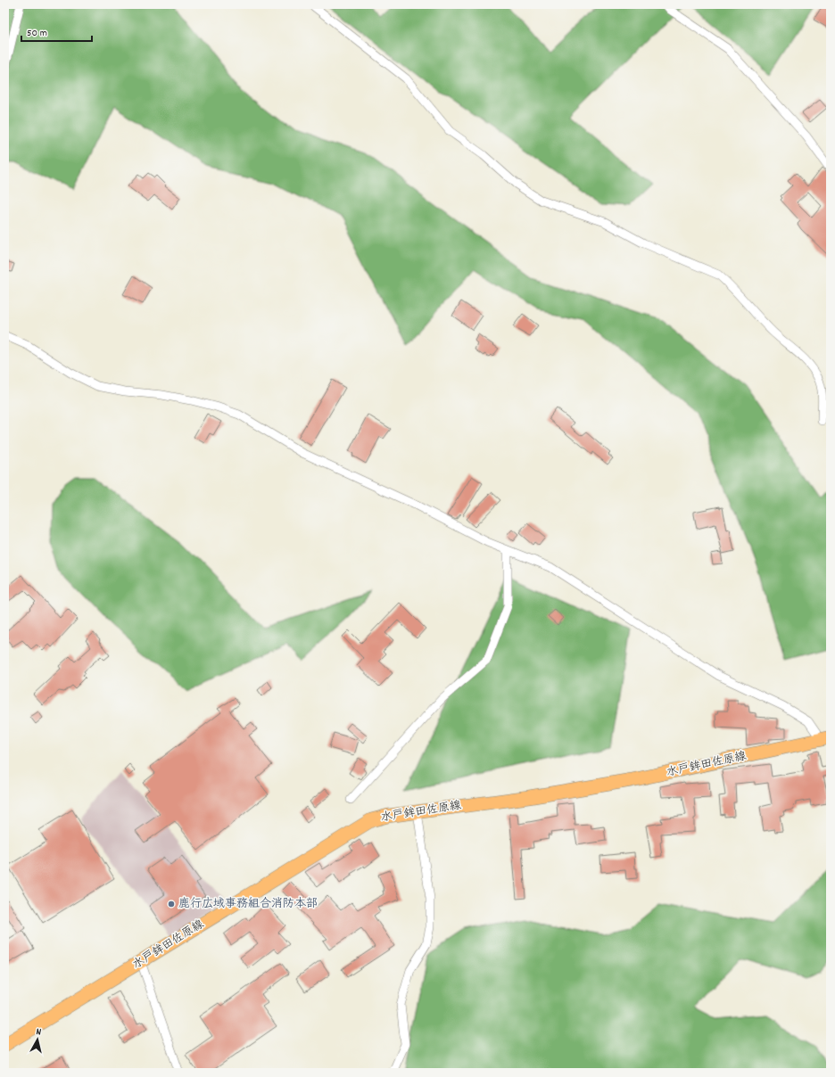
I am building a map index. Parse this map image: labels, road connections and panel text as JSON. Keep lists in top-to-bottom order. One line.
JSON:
{"streets":{"main road":["水戸鉾田佐原線"]},"places":["鹿行広域事務組合消防本部"],"scale_bar":"50 m","north":"top"}
